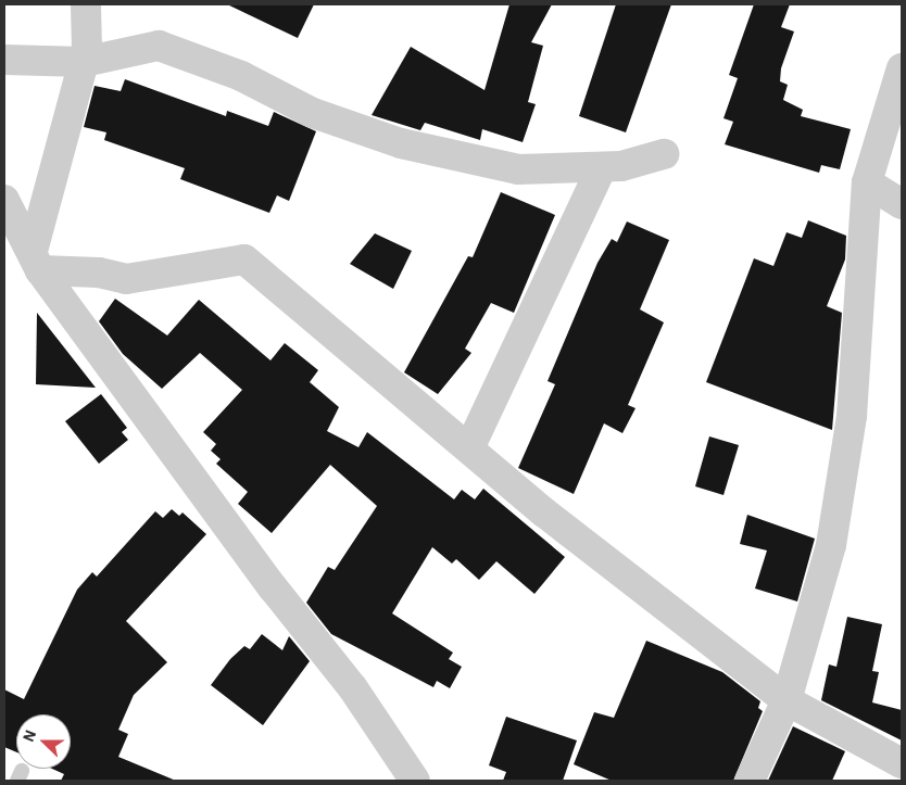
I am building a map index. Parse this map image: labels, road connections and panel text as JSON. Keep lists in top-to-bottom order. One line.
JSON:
{"north":"left"}
